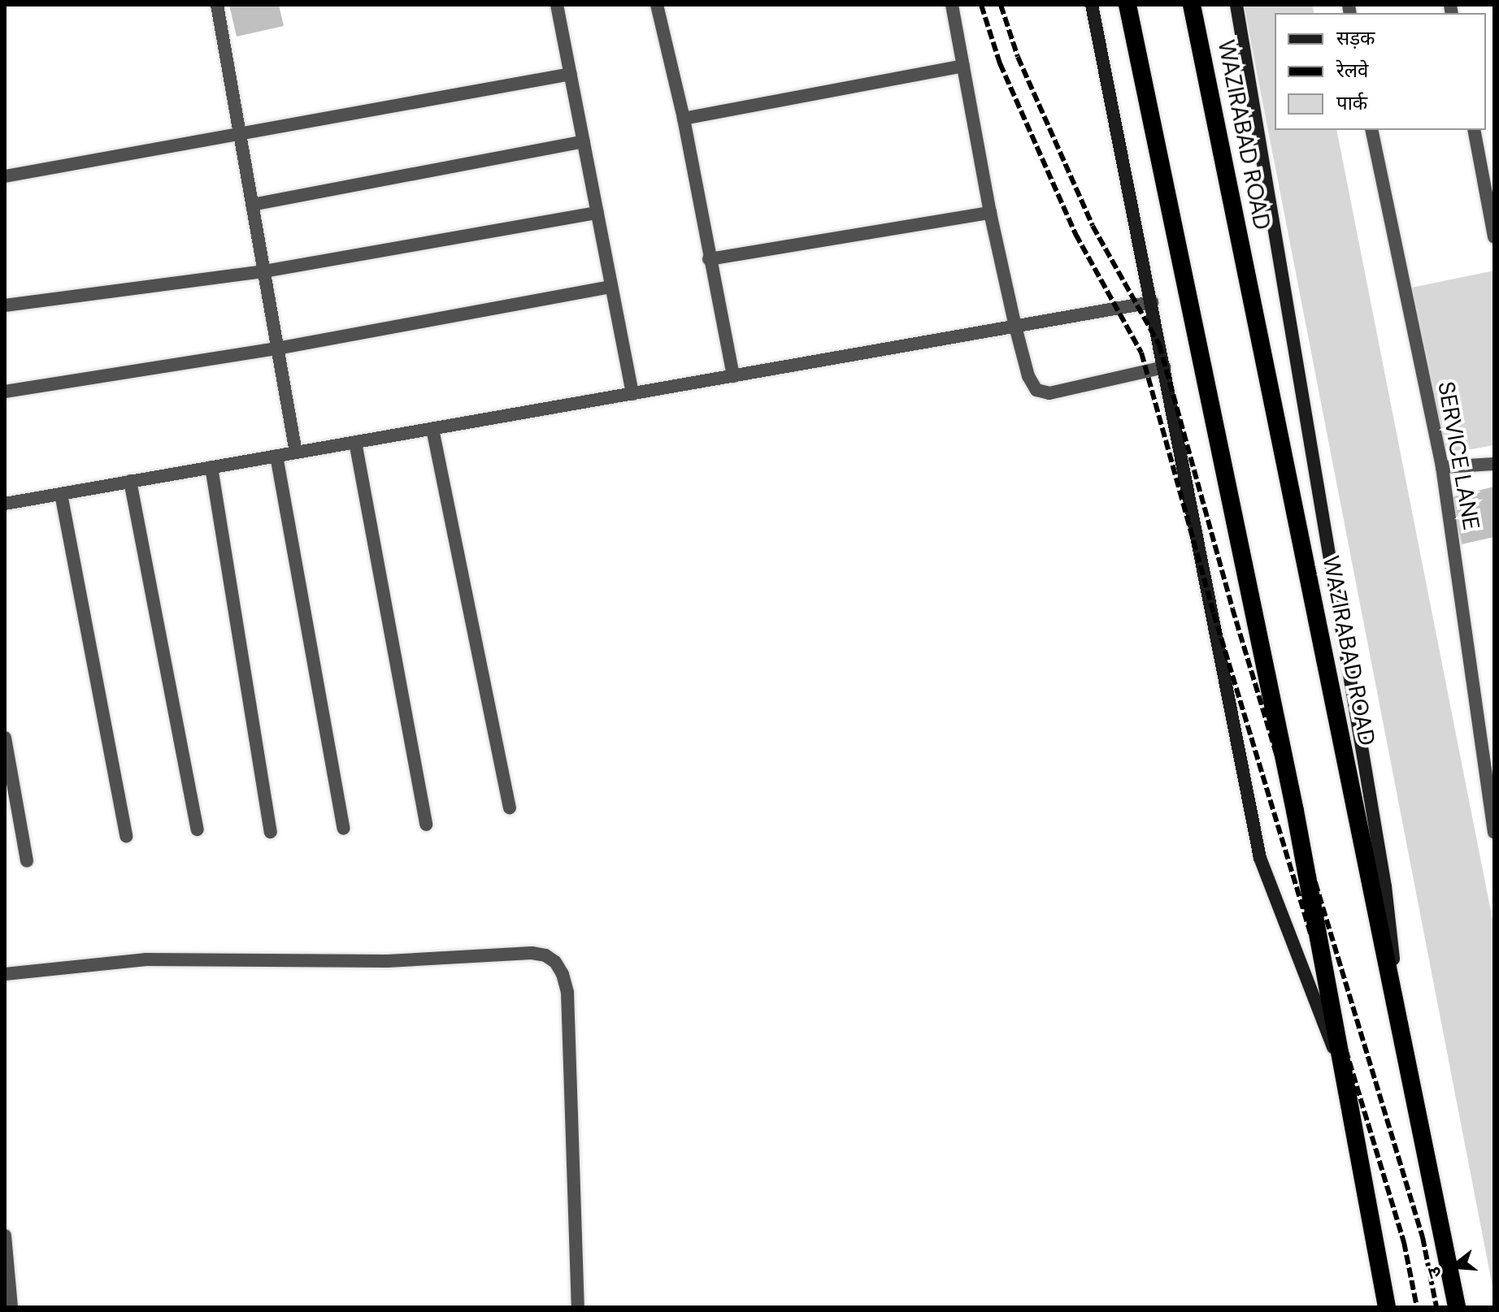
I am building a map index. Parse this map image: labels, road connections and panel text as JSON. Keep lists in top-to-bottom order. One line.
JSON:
{"streets":{"highway":["WAZIRABAD ROAD"],"street":["SERVICE LANE"]},"legend":["सड़क","रेलवे","पार्क"],"north":"left"}
